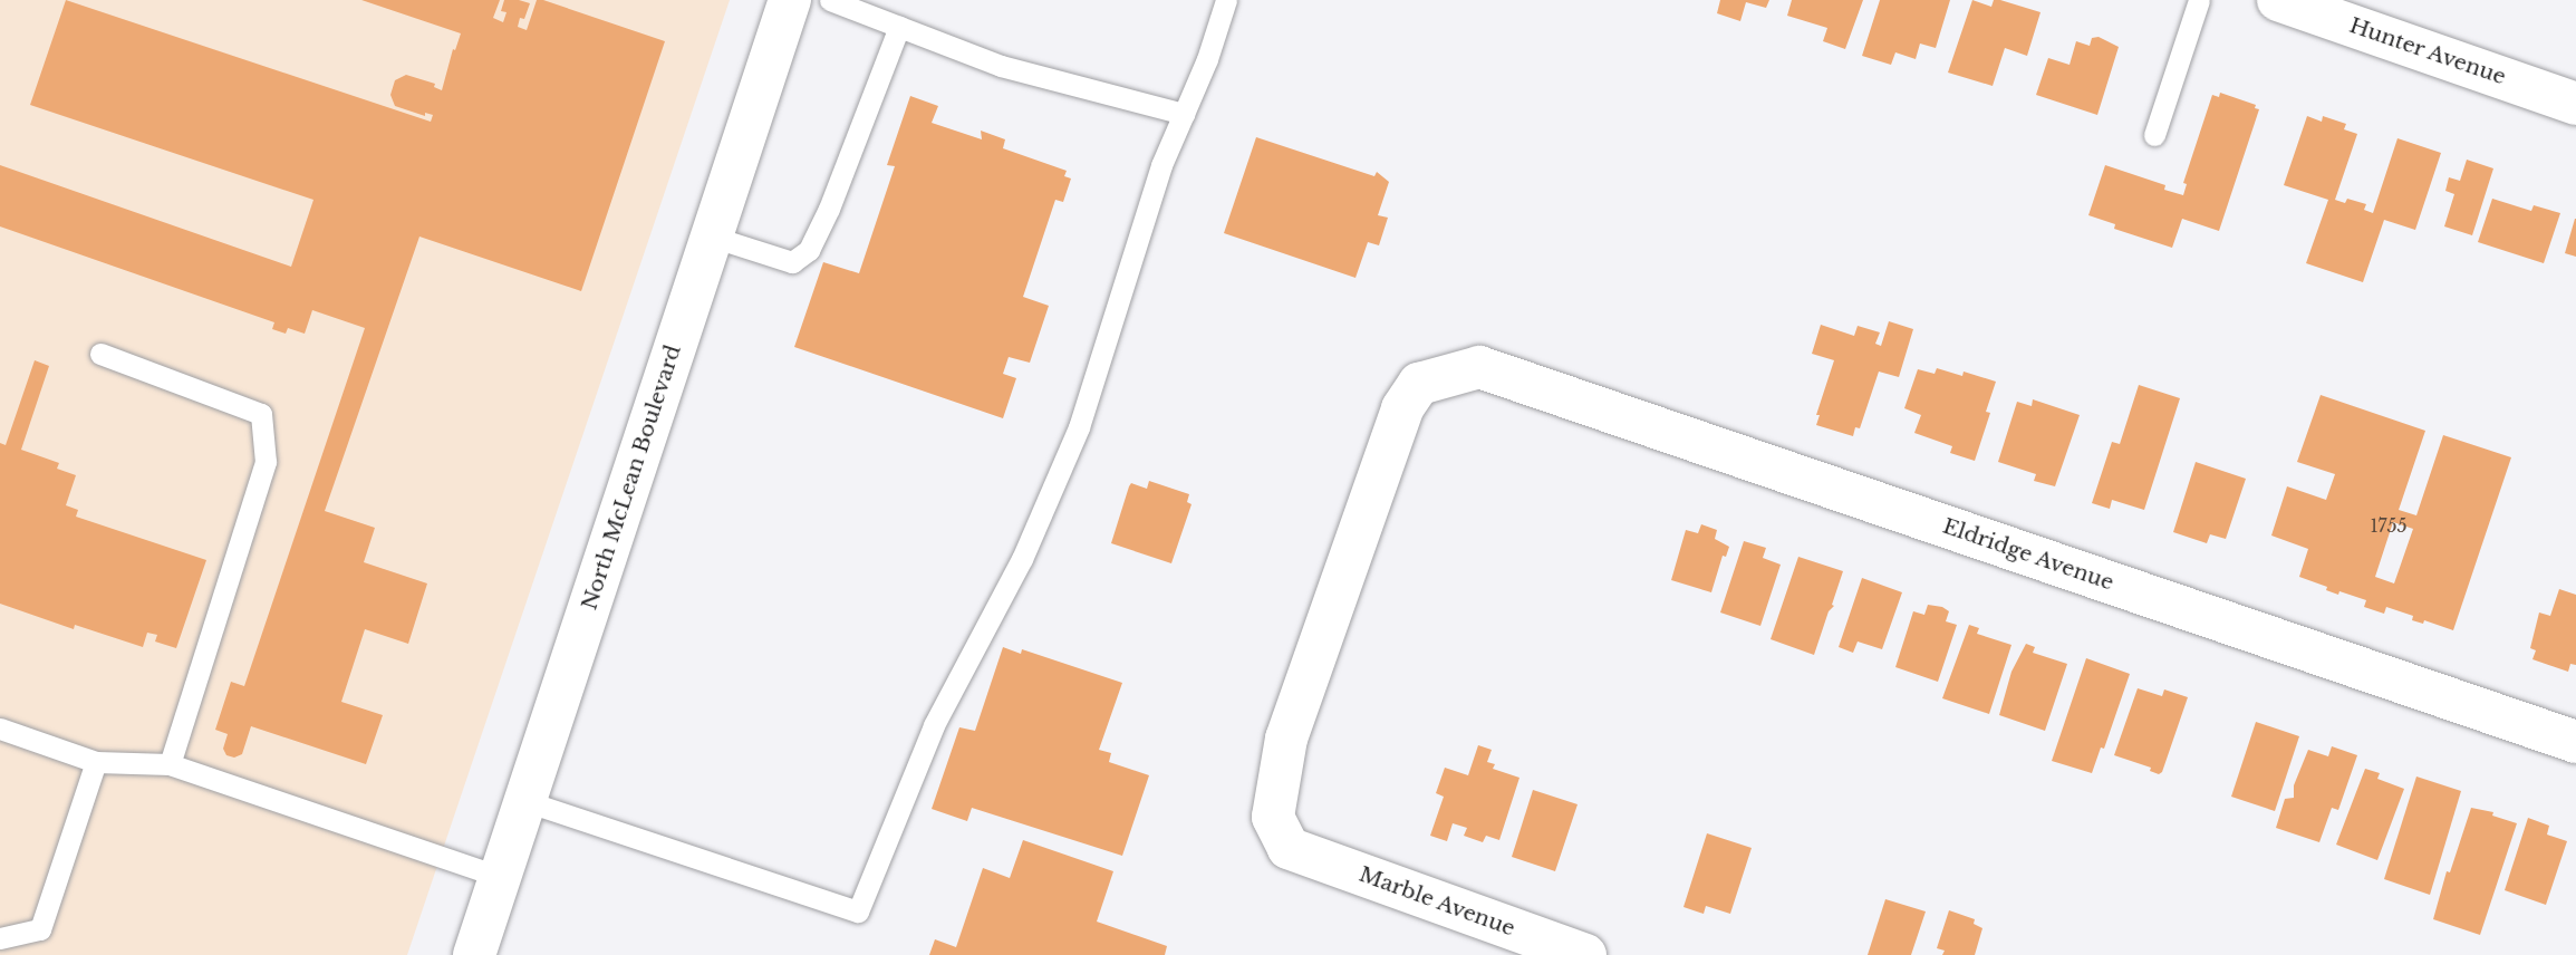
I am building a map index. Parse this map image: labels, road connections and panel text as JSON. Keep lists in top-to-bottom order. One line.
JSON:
{"streets":{"street":["Hunter Avenue","North McLean Boulevard","Eldridge Avenue","Marble Avenue"]},"crossings":[["Eldridge Avenue","Marble Avenue"]],"house_numbers":["1755"]}
